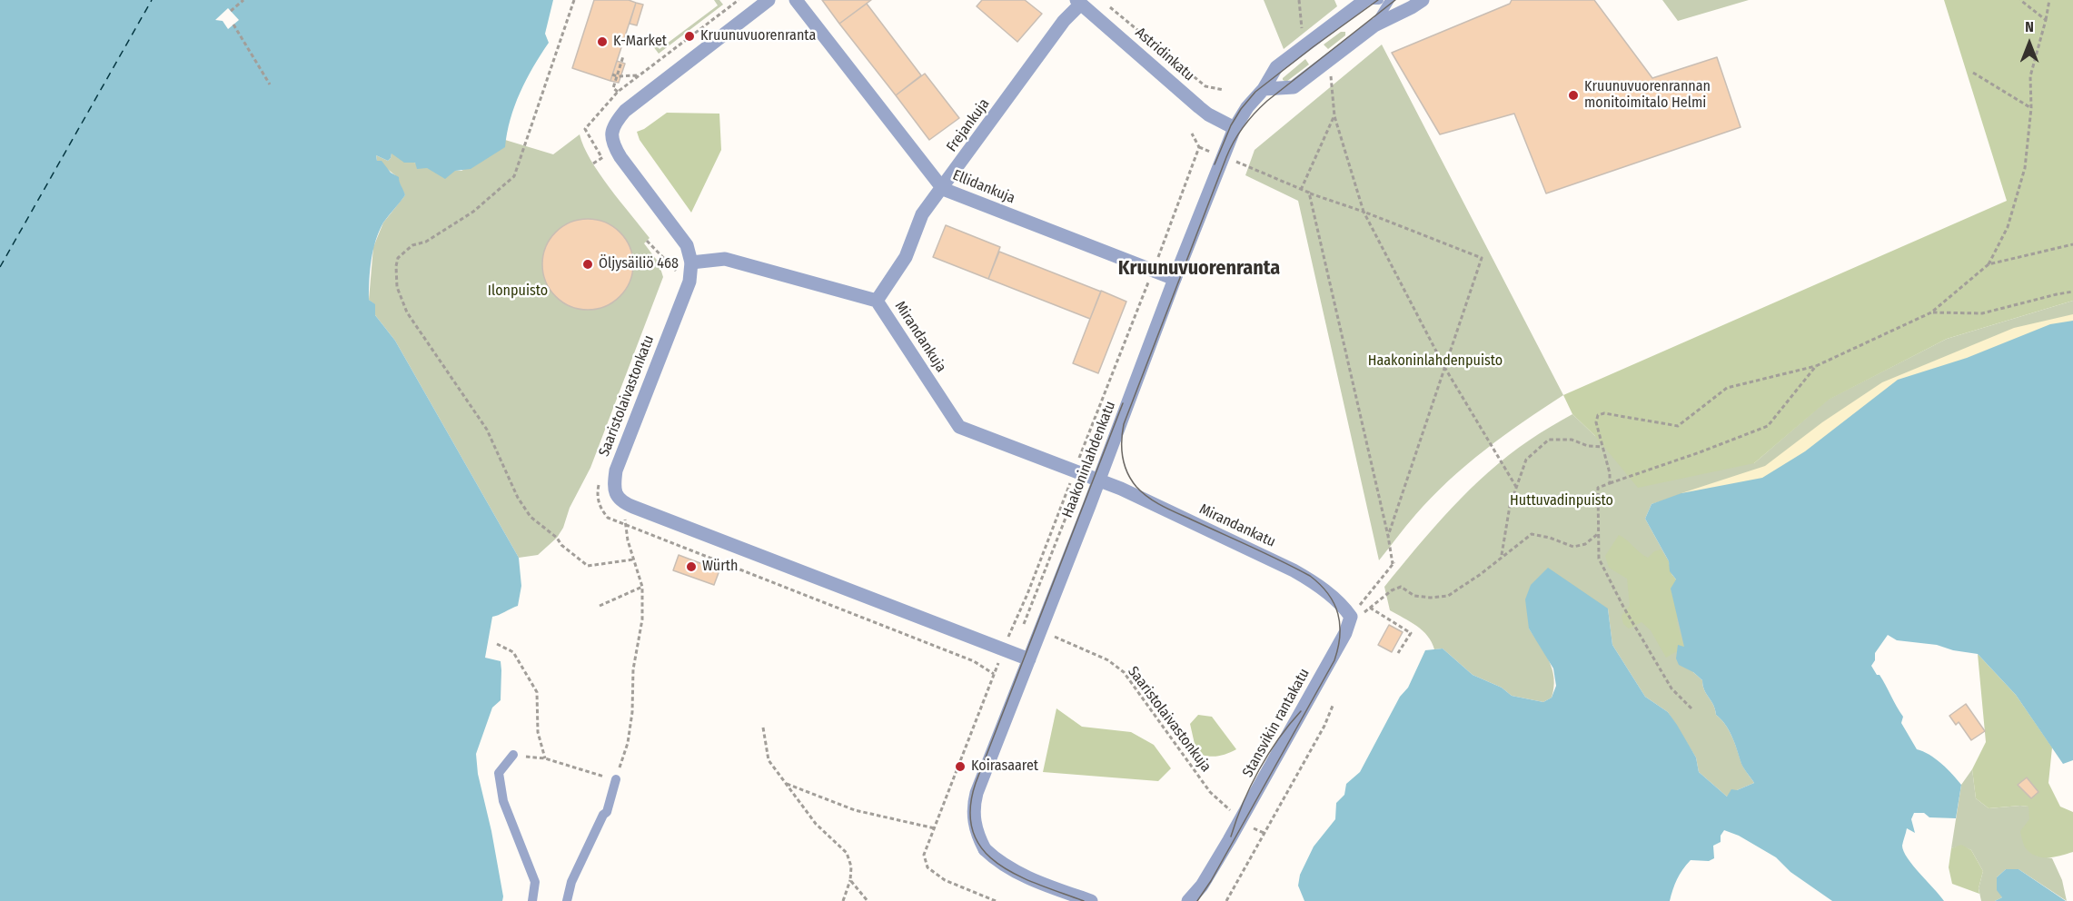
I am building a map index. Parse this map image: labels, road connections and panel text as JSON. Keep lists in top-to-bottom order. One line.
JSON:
{"streets":{"street":["Astridinkatu","Frejankuja","Ellidankuja","Mirandankuja","Saaristolaivastonkatu","Haakoninlahdenkatu","Mirandankatu","Stansvikin rantakatu"],"path":["Saaristolaivastonkuja"]},"crossings":[["Astridinkatu","Frejankuja"],["Astridinkatu","Haakoninlahdenkatu"],["Frejankuja","Ellidankuja"],["Frejankuja","Mirandankuja"],["Ellidankuja","Haakoninlahdenkatu"],["Mirandankuja","Saaristolaivastonkatu"],["Mirandankuja","Haakoninlahdenkatu"],["Mirandankuja","Mirandankatu"],["Haakoninlahdenkatu","Mirandankatu"],["Haakoninlahdenkatu","Saaristolaivastonkuja"],["Mirandankatu","Stansvikin rantakatu"],["Saaristolaivastonkuja","Stansvikin rantakatu"]],"districts":["Kruunuvuorenranta"],"parks":["Ilonpuisto","Haakoninlahdenpuisto","Huttuvadinpuisto"],"places":["Kruunuvuorenranta","K-Market","Kruunuvuorenrannan monitoimitalo Helmi","Öljysäiliö 468","Würth","Koirasaaret"],"north":"top"}
